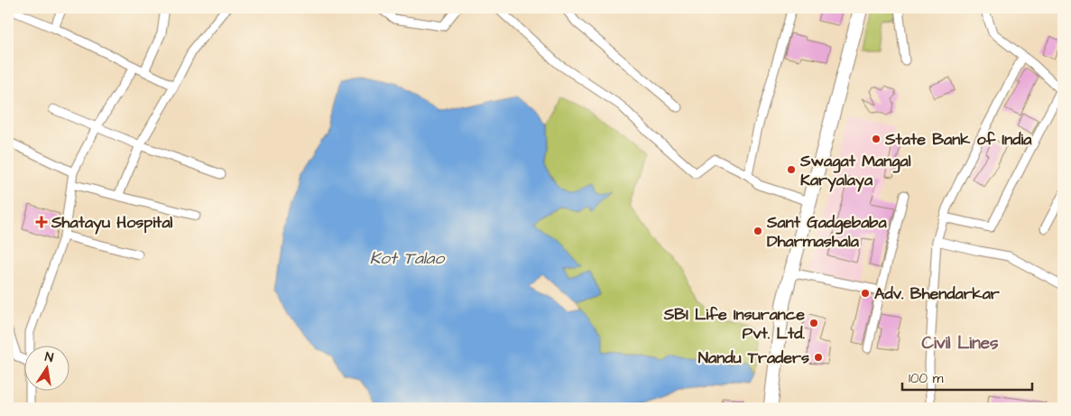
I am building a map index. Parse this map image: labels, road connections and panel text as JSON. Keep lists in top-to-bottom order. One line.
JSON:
{"districts":["Civil Lines"],"water":["Kot Talao"],"places":{"other":["State Bank of India","Swagat Mangal Karyalaya","Sant Gadgebaba Dharmashala","Adv. Bhendarkar","SBI Life Insurance Pvt. Ltd.","Nandu Traders"],"health":["Shatayu Hospital"]},"scale_bar":"100 m","north":"top"}
